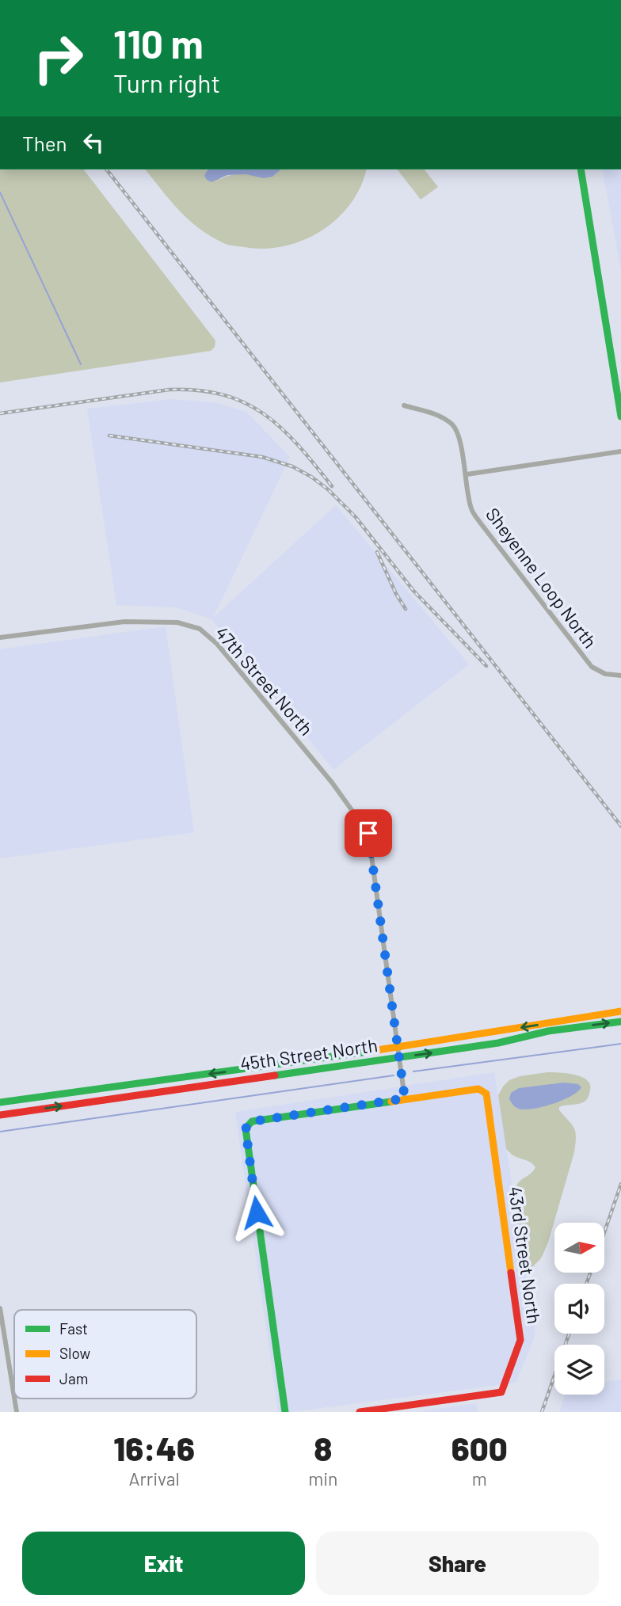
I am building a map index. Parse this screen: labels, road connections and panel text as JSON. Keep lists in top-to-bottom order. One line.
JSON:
{"streets":{"main road":["45th Street North","43rd Street North"],"street":["Sheyenne Loop North","47th Street North"]},"crossings":[["47th Street North","45th Street North"]],"legend":["Fast","Slow","Jam"],"north":"right","page":{"turn":["110 m","Turn right"],"then":"Then","eta":["16:46","Arrival","8","min","600","m"],"buttons":["Exit","Share"]}}
